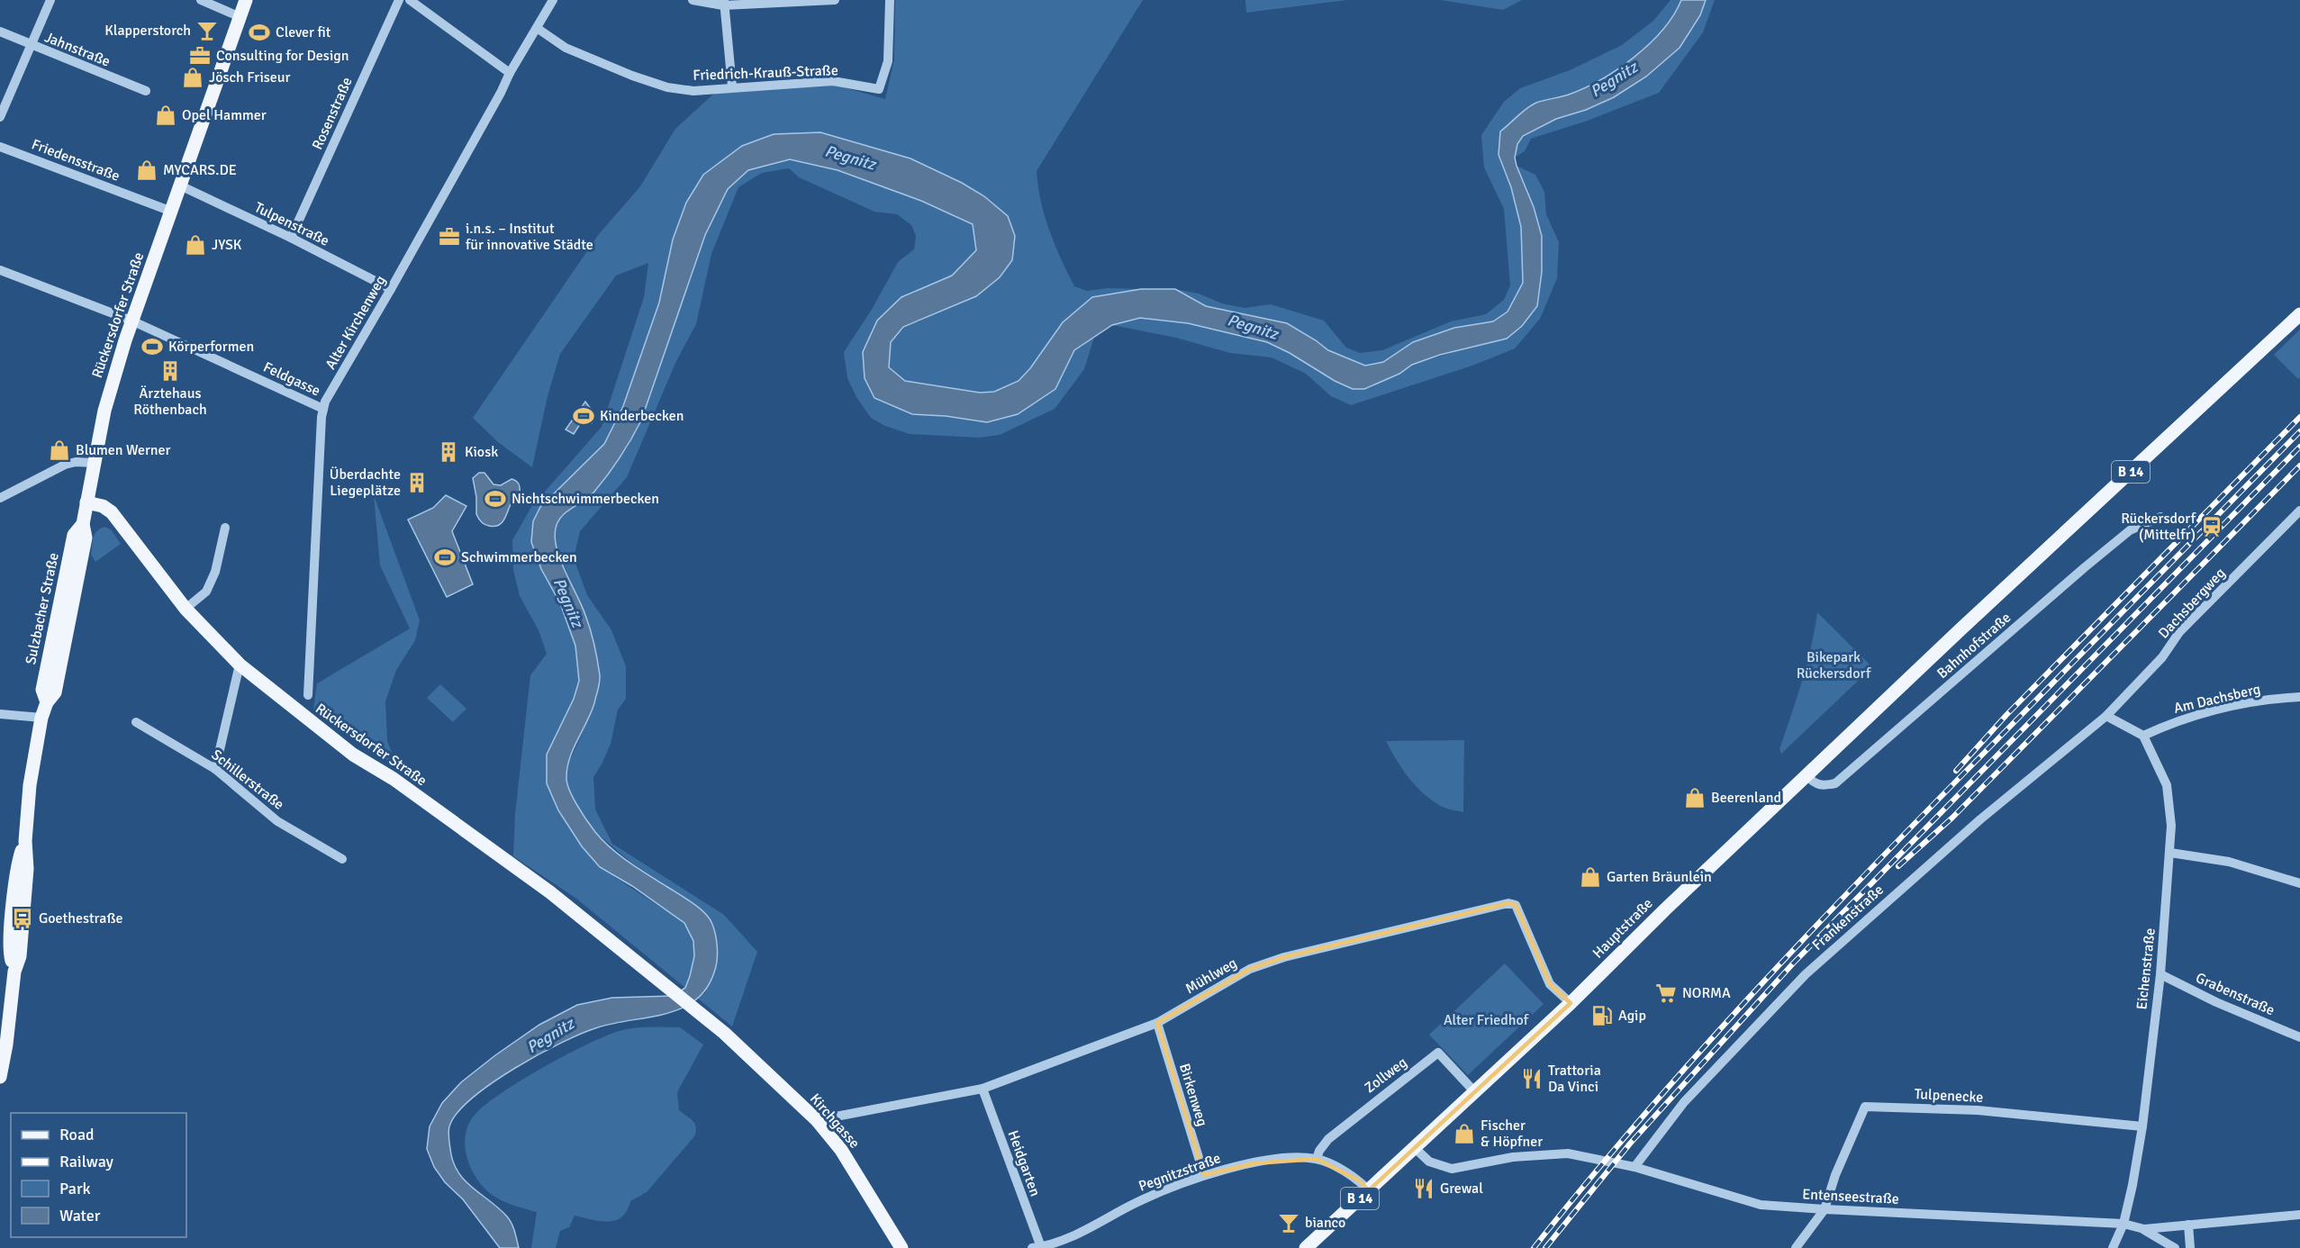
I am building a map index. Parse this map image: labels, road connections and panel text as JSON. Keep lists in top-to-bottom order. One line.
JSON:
{"streets":{"main road":["Rückersdorfer Straße","B 14","Sulzbacher Straße","Hauptstraße","Kirchgasse"],"street":["Jahnstraße","Friedrich-Krauß-Straße","Rosenstraße","Friedensstraße","Tulpenstraße","Alter Kirchenweg","Feldgasse","Dachsbergweg","Bahnhofstraße","Am Dachsberg","Schillerstraße","Frankenstraße","Eichenstraße","Mühlweg","Grabenstraße","Zollweg","Birkenweg","Tulpenecke","Heidgarten","Pegnitzstraße","Entenseestraße"]},"crossings":[["Friedrich-Krauß-Straße","Alter Kirchenweg"],["Rosenstraße","Tulpenstraße"],["Friedensstraße","Rückersdorfer Straße"],["Tulpenstraße","Rückersdorfer Straße"],["Tulpenstraße","Alter Kirchenweg"],["Rückersdorfer Straße","Feldgasse"],["Rückersdorfer Straße","Sulzbacher Straße"],["Rückersdorfer Straße","Kirchgasse"],["Alter Kirchenweg","Feldgasse"],["Dachsbergweg","Frankenstraße"],["Bahnhofstraße","Hauptstraße"],["Am Dachsberg","Eichenstraße"],["Frankenstraße","Entenseestraße"],["Hauptstraße","Mühlweg"],["Hauptstraße","Zollweg"],["Hauptstraße","Pegnitzstraße"],["Hauptstraße","Entenseestraße"],["Eichenstraße","Grabenstraße"],["Eichenstraße","Tulpenecke"],["Eichenstraße","Entenseestraße"],["Mühlweg","Birkenweg"],["Mühlweg","Kirchgasse"],["Mühlweg","Heidgarten"],["Zollweg","Pegnitzstraße"],["Birkenweg","Pegnitzstraße"],["Tulpenecke","Entenseestraße"],["Heidgarten","Pegnitzstraße"]],"water":["Pegnitz"],"parks":["Bikepark Rückersdorf","Alter Friedhof"],"places":{"bar":["Klapperstorch","bianco"],"sports":["Clever fit","Körperformen","Kinderbecken","Nichtschwimmerbecken","Schwimmerbecken"],"office":["Consulting for Design","i.n.s. – Institut für innovative Städte"],"shop":["Jösch Friseur","Opel Hammer","MYCARS.DE","JYSK","Blumen Werner","Beerenland","Garten Bräunlein","Fischer & Höpfner"],"building":["Ärztehaus Röthenbach","Kiosk","Überdachte Liegeplätze"],"station":["Rückersdorf (Mittelfr)"],"bus stop":["Goethestraße"],"supermarket":["NORMA"],"fuel station":["Agip"],"restaurant":["Trattoria Da Vinci","Grewal"]},"legend":["Road","Railway","Park","Water"]}
